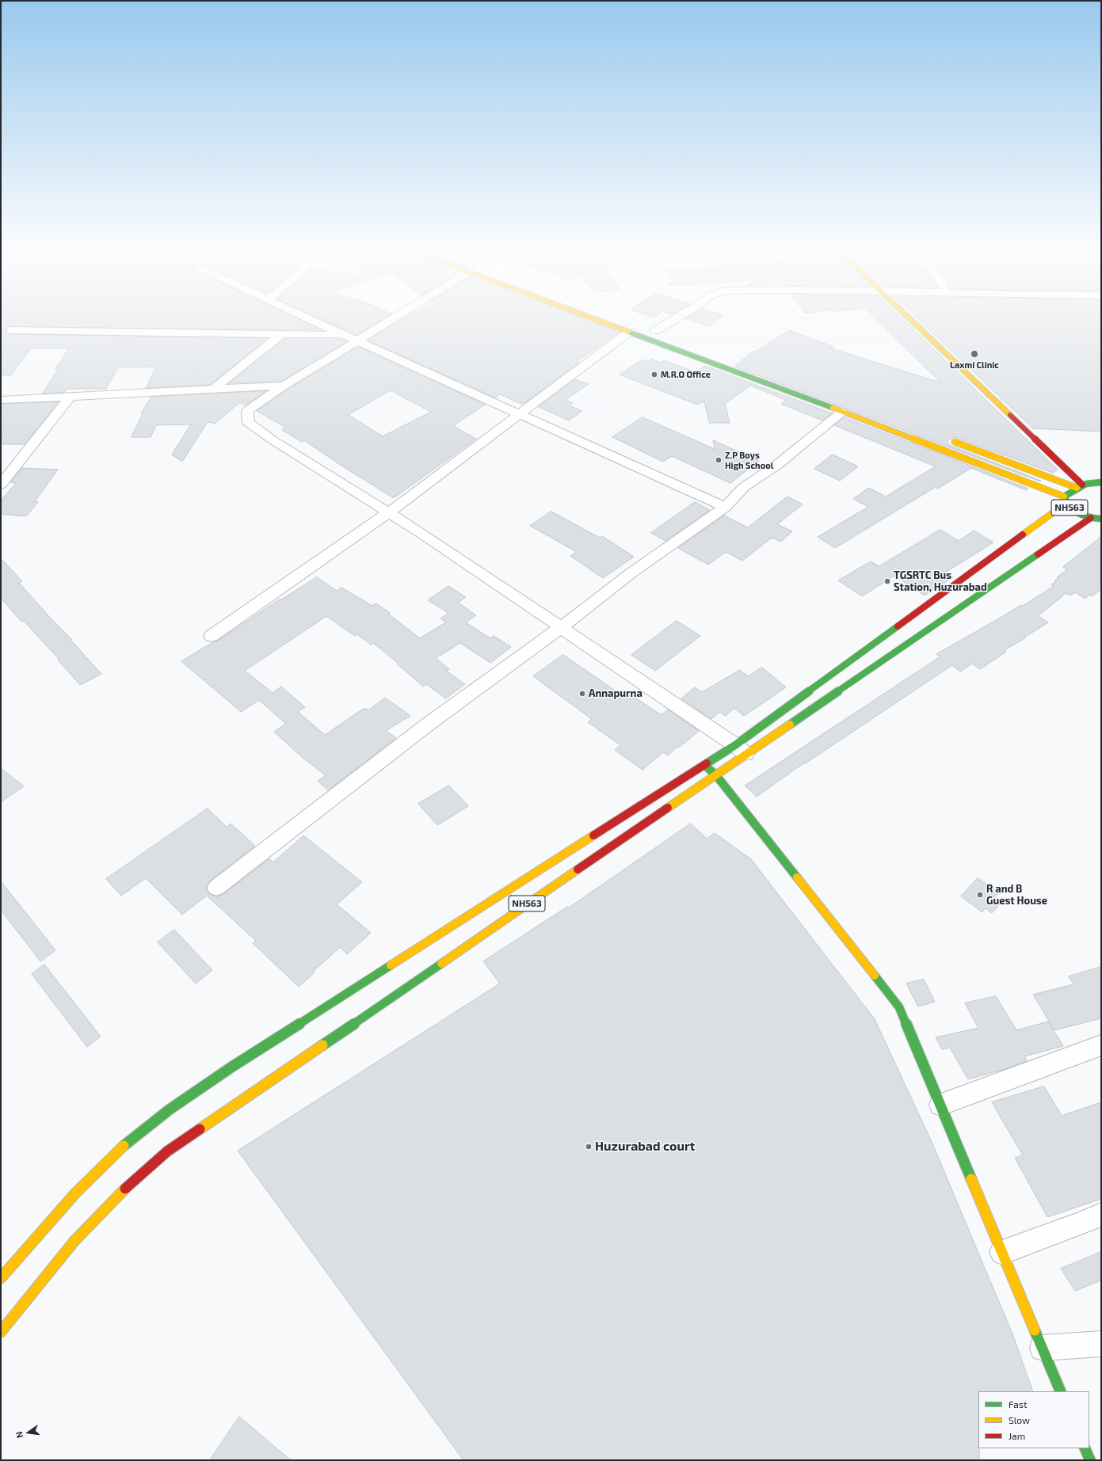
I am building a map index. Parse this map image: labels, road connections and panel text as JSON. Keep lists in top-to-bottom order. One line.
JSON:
{"streets":{"main road":["NH563"]},"places":["Laxmi Clinic","M.R.O Office","Z.P Boys High School","TGSRTC Bus Station, Huzurabad","Annapurna","R and B Guest House","Huzurabad court"],"legend":["Fast","Slow","Jam"],"north":"left"}
